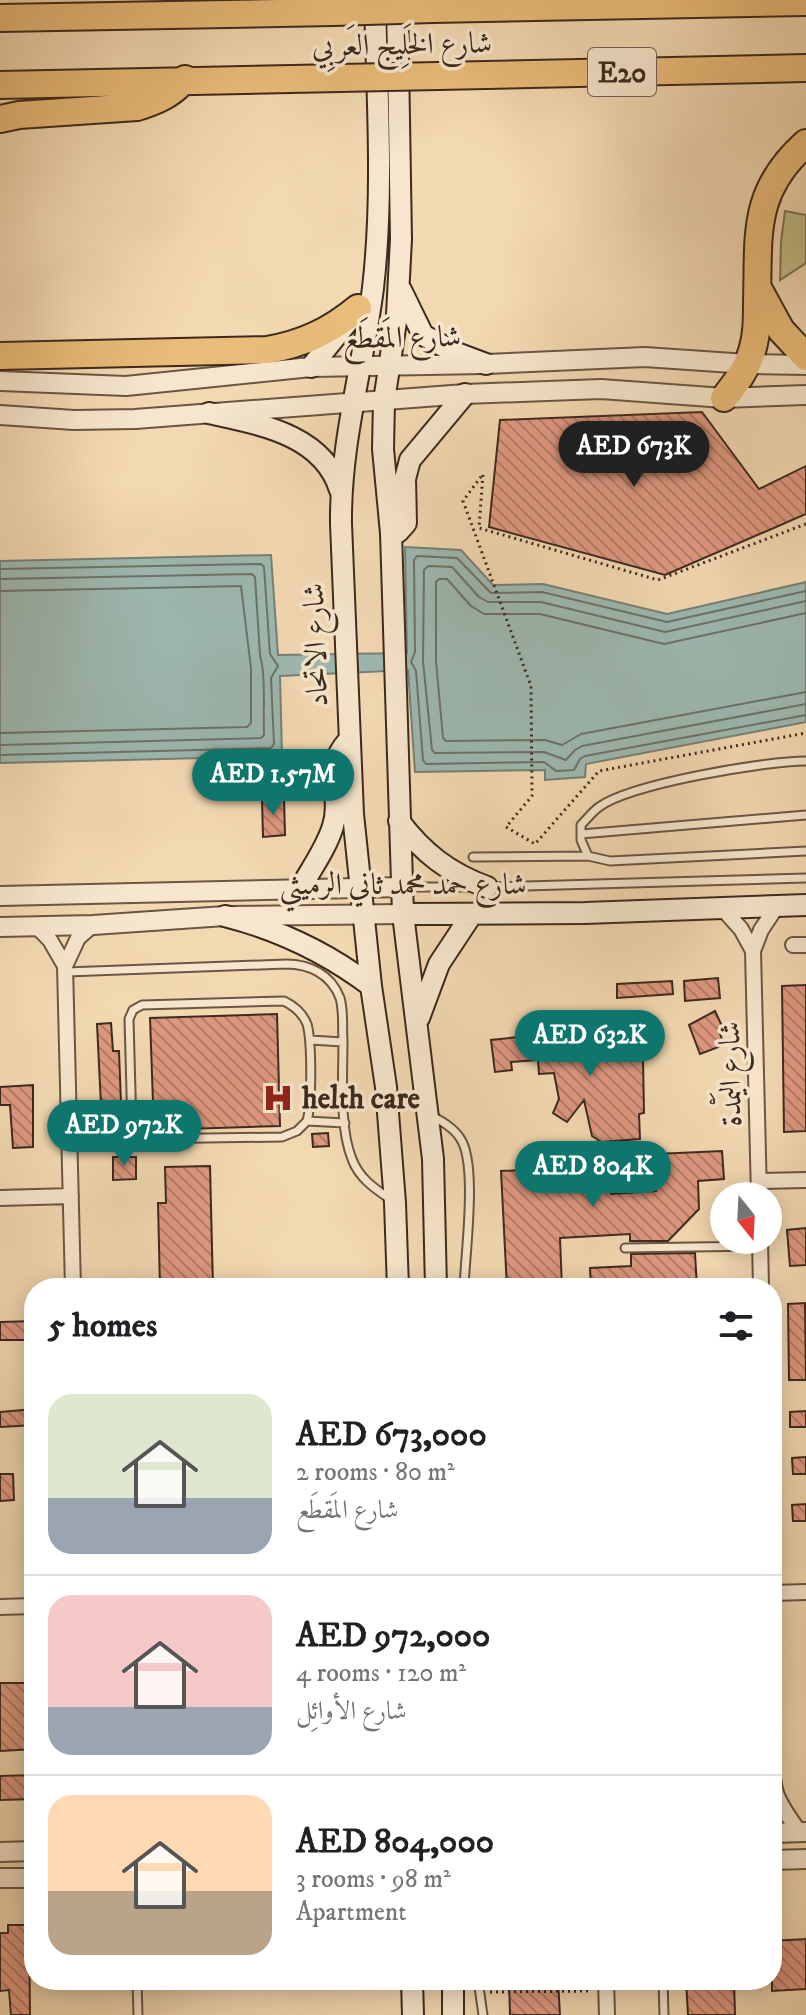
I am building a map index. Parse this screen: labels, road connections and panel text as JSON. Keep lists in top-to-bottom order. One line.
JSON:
{"streets":{"highway":["شارع الخَلِيج العَربِي","E20"],"main road":["شارع الاتحاد","شارع حمد محمد ثاني الرميثي"],"street":["شارع المَقطَع","شارع اليَمْدة"]},"crossings":[["شارع المَقطَع","شارع الاتحاد"],["شارع الاتحاد","شارع حمد محمد ثاني الرميثي"],["شارع حمد محمد ثاني الرميثي","شارع اليَمْدة"]],"places":{"hospital":["helth care"]},"north":"bottom","page":{"price":["AED 673K","AED 1.57M","AED 632K","AED 972K","AED 804K"],"heading":"5 homes","list":[{"name":"AED 673,000","note":"2 rooms · 80 m² · شارع المَقطَع"},{"name":"AED 972,000","note":"4 rooms · 120 m² · شارع الأوائِل"},{"name":"AED 804,000","note":"3 rooms · 98 m² · Apartment"}]}}
